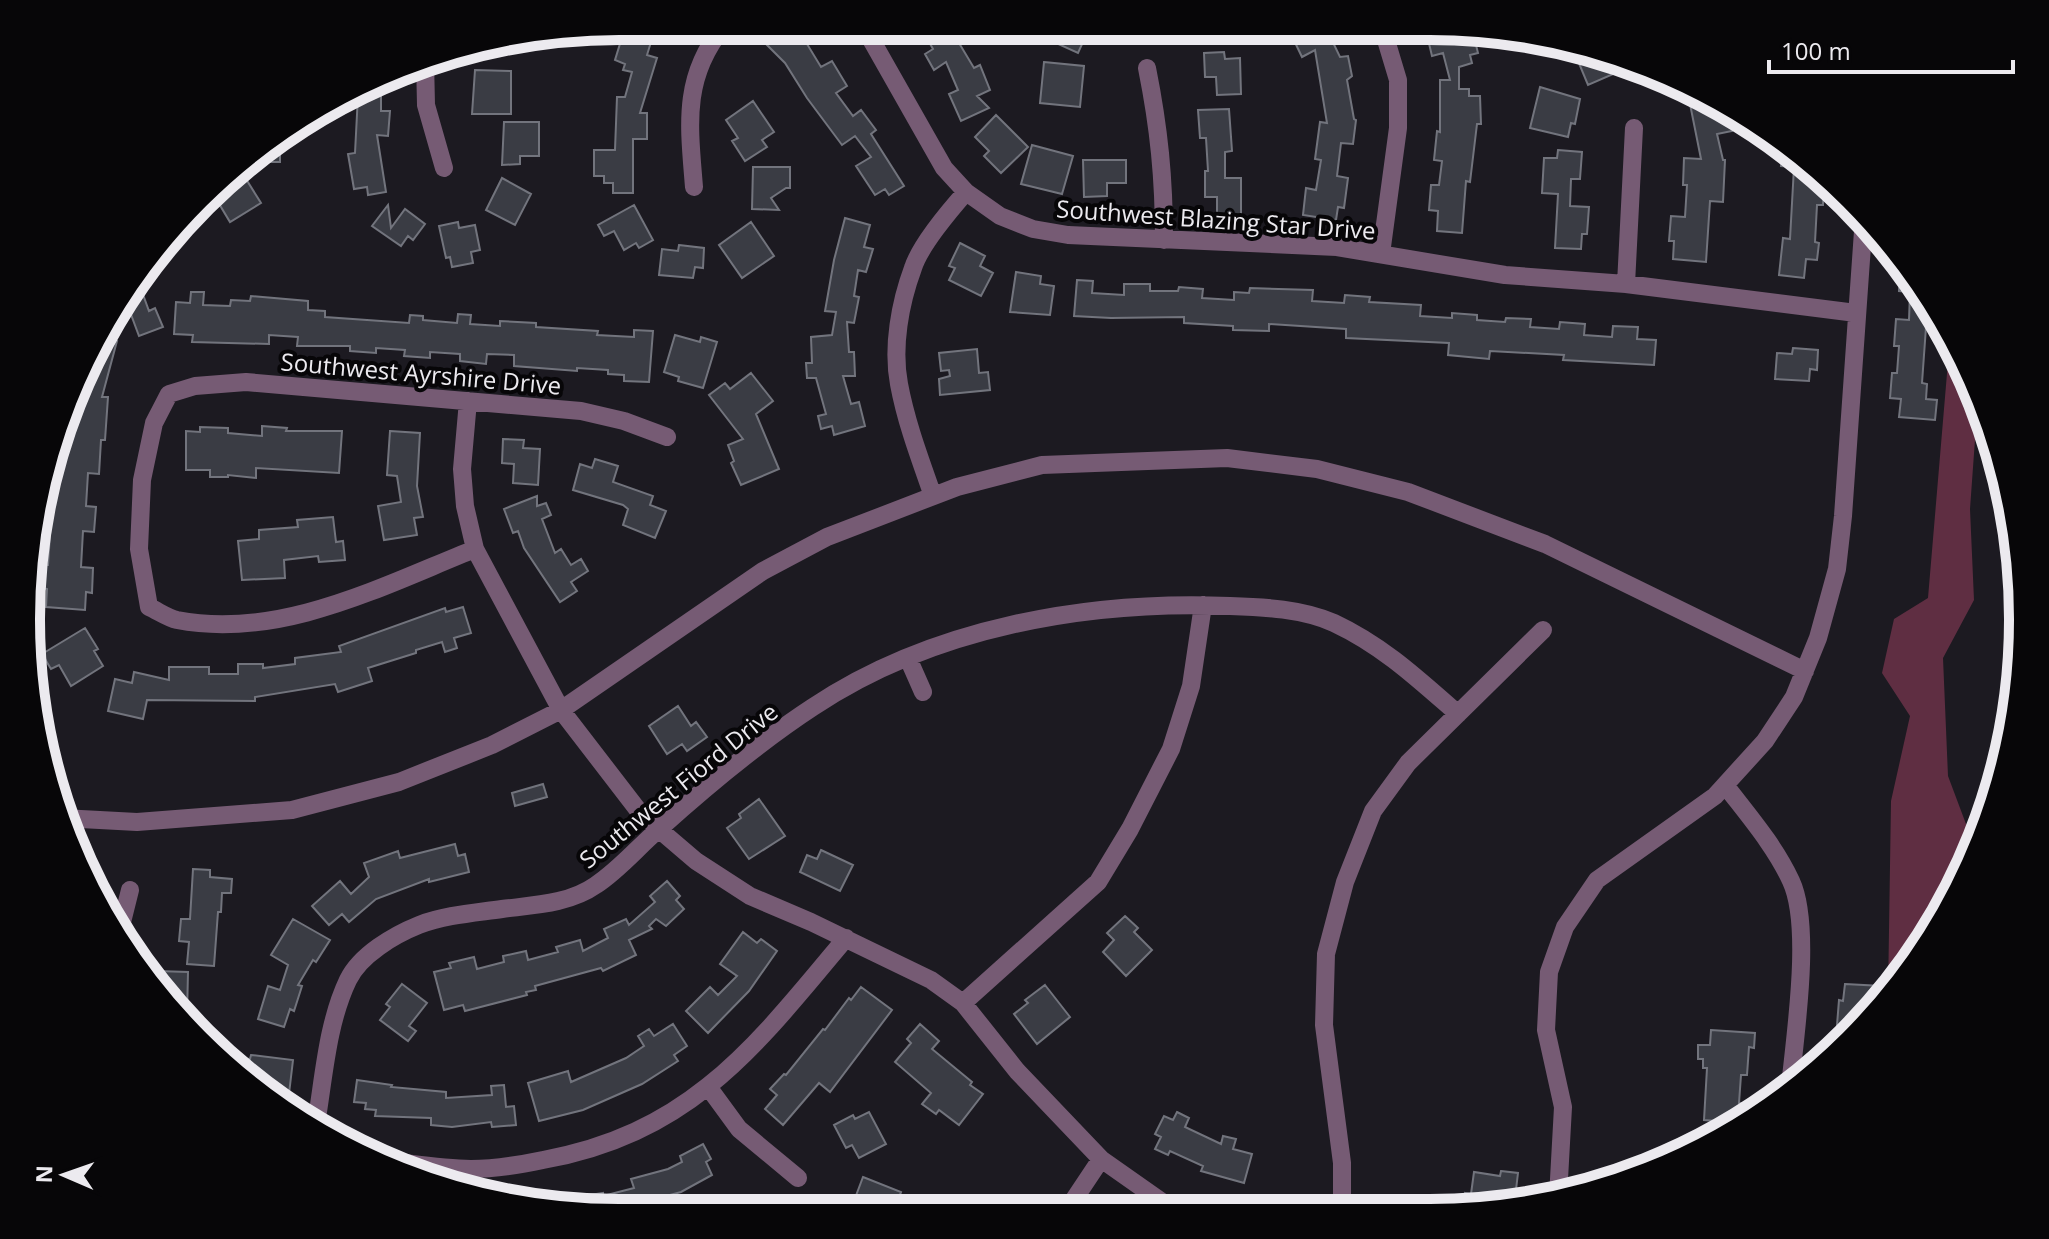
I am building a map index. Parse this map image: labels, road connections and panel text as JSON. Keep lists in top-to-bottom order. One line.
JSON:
{"streets":{"street":["Southwest Blazing Star Drive","Southwest Ayrshire Drive","Southwest Fiord Drive"]},"scale_bar":"100 m","north":"left"}
